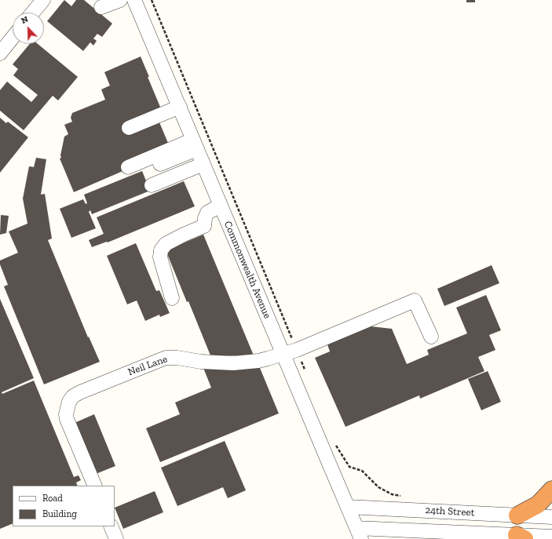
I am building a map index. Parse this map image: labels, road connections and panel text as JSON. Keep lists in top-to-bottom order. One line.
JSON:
{"streets":{"street":["Commonwealth Avenue","Neil Lane","24th Street"]},"crossings":[["Commonwealth Avenue","Neil Lane"],["Commonwealth Avenue","24th Street"]],"legend":["Road","Building"],"north":"top left"}
